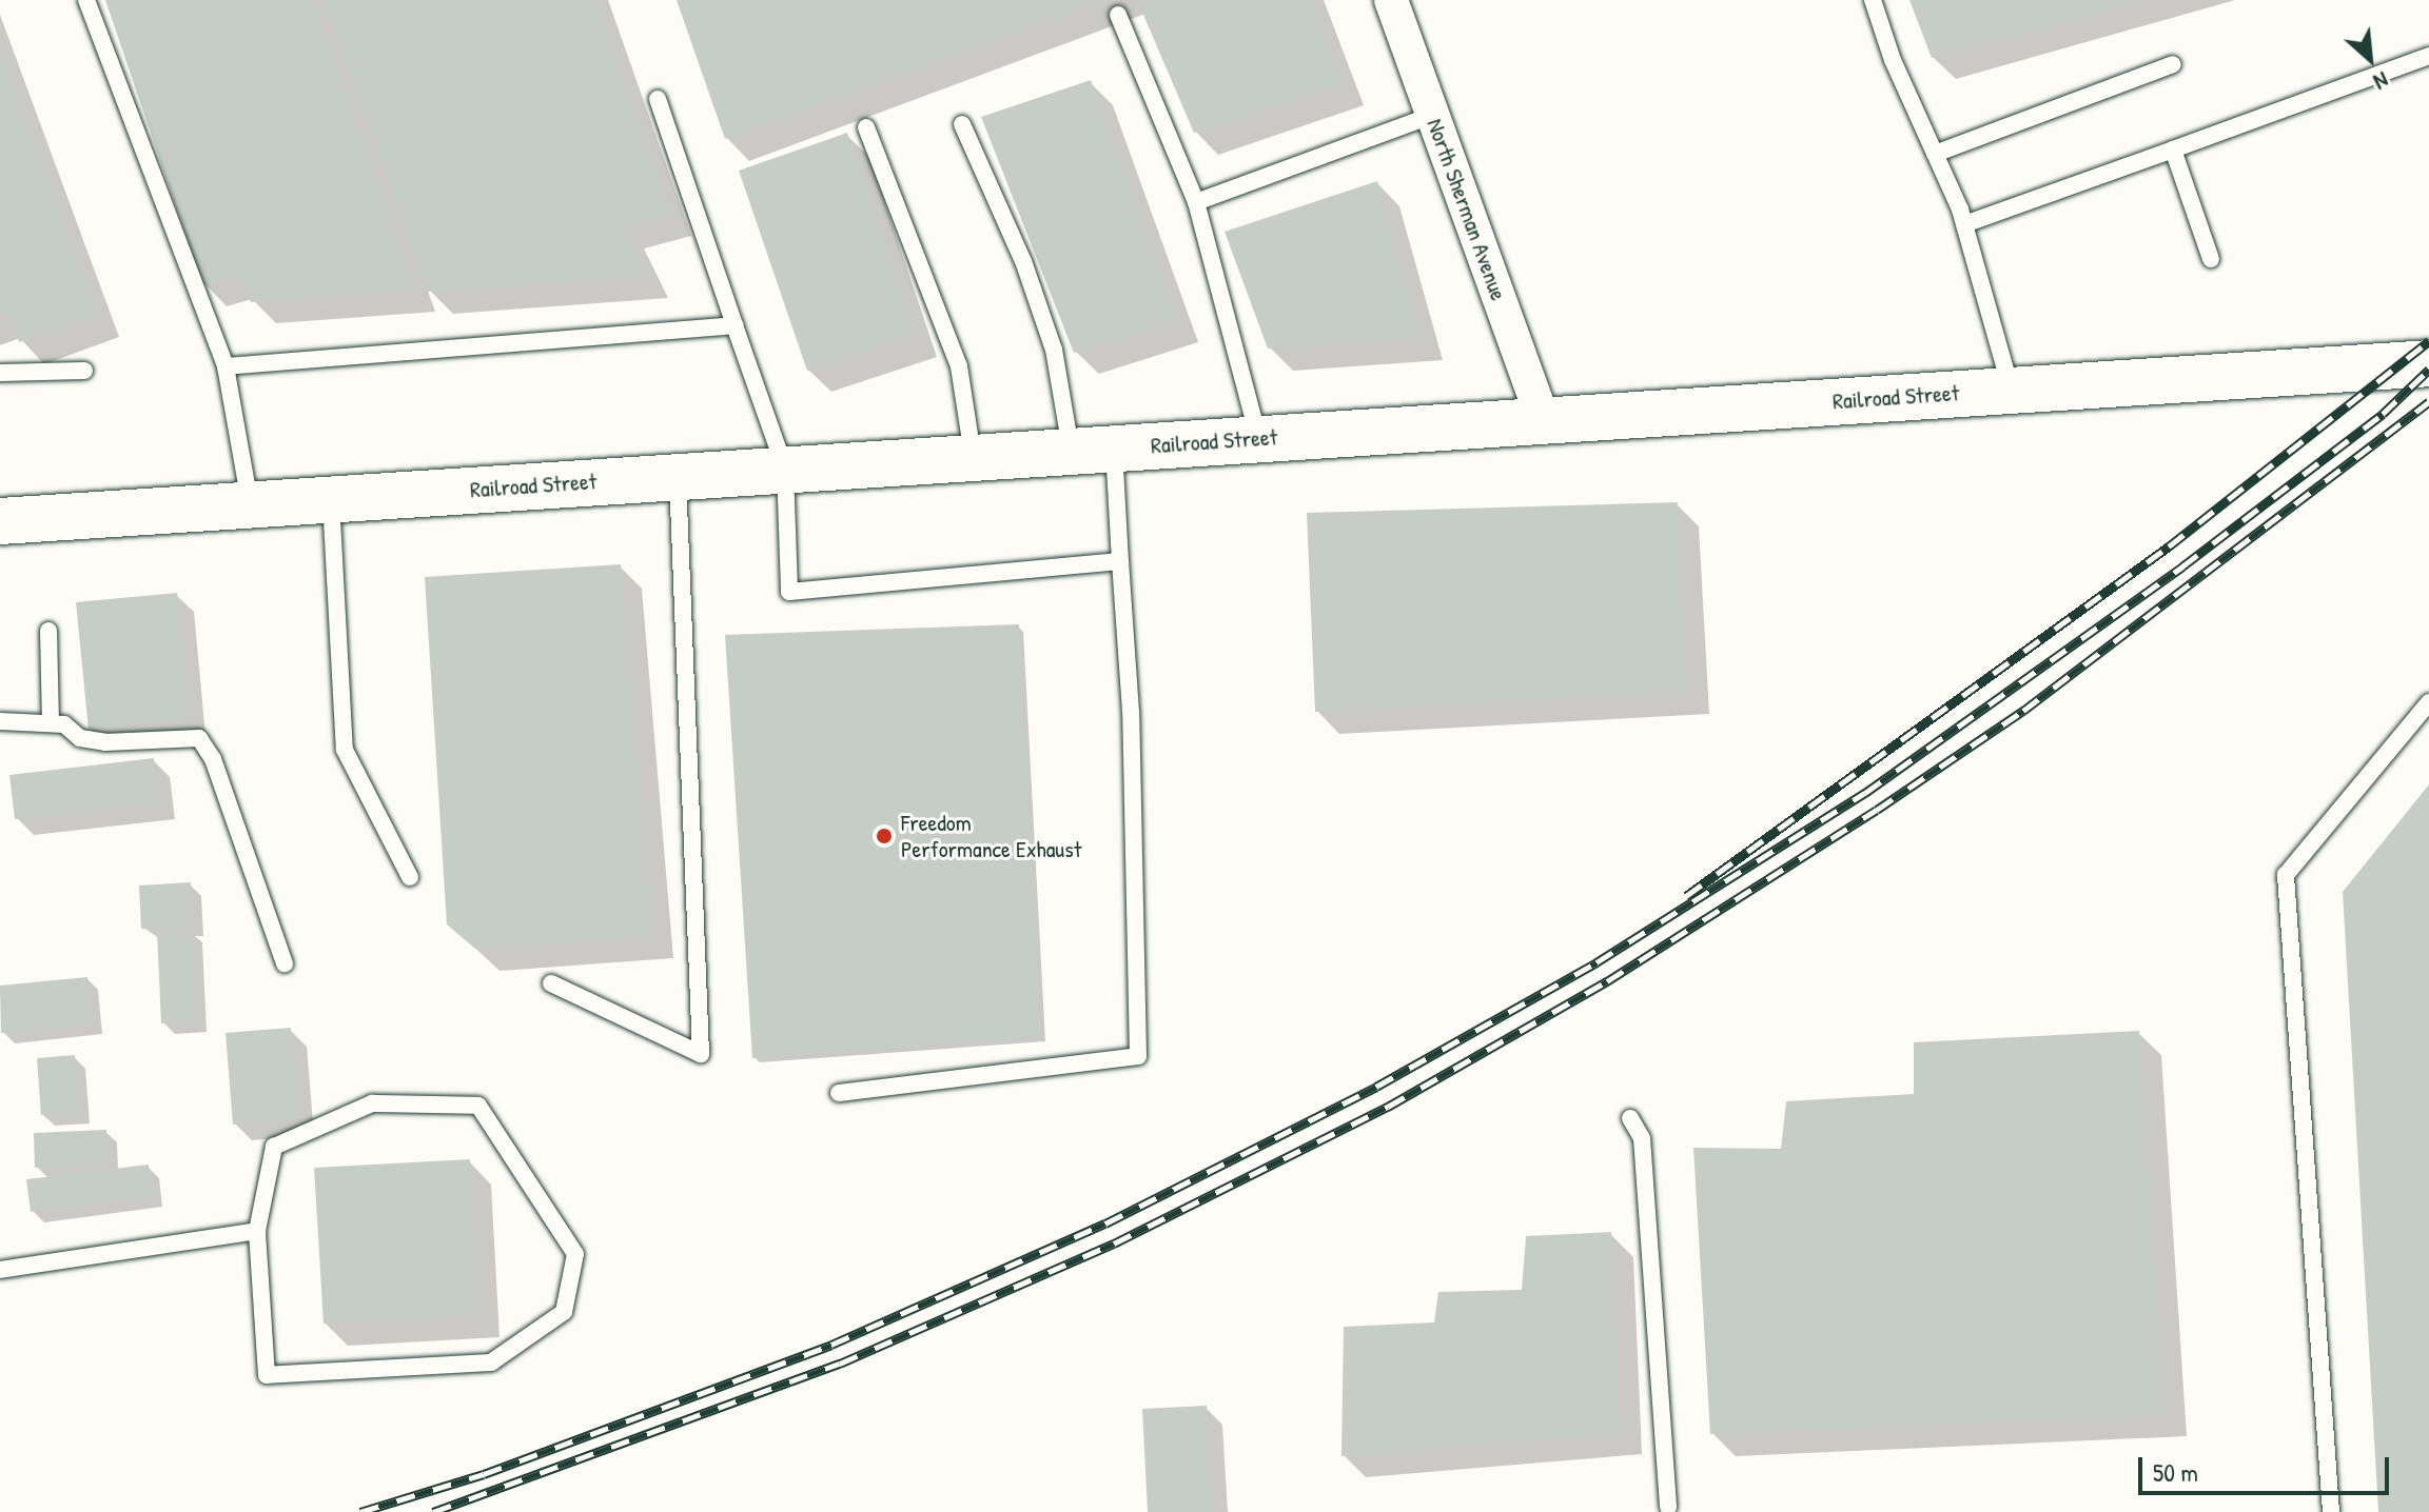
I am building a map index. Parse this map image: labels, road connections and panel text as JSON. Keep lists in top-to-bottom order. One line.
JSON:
{"streets":{"main road":["Railroad Street"],"street":["North Sherman Avenue"]},"crossings":[["North Sherman Avenue","Railroad Street"]],"places":["Freedom Performance Exhaust"],"scale_bar":"50 m","north":"bottom right"}
